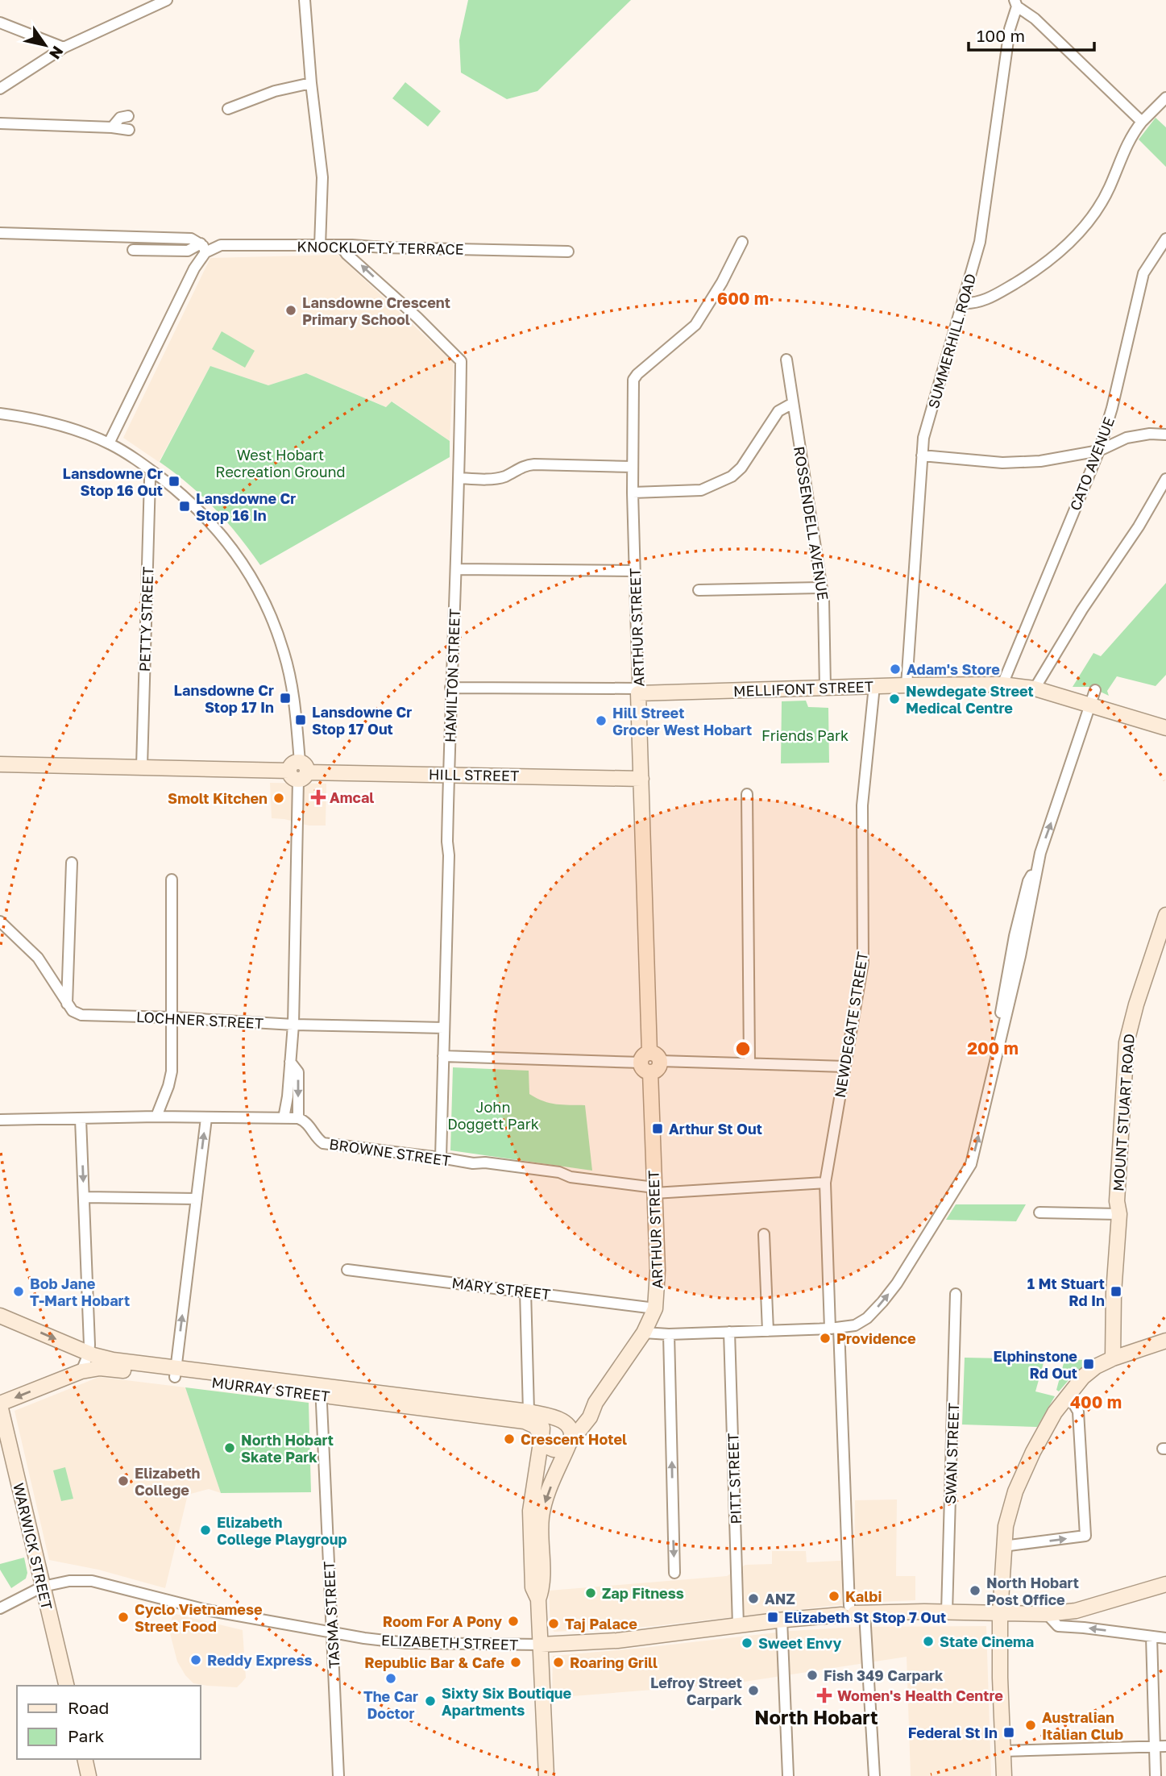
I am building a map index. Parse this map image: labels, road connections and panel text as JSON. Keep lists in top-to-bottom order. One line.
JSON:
{"streets":{"street":["KNOCKLOFTY TERRACE","SUMMERHILL ROAD","CATO AVENUE","ROSSENDELL AVENUE","PETTY STREET","ARTHUR STREET","HAMILTON STREET","MELLIFONT STREET","HILL STREET","LOCHNER STREET","NEWDEGATE STREET","MOUNT STUART ROAD","BROWNE STREET","MARY STREET","MURRAY STREET","SWAN STREET","PITT STREET","WARWICK STREET","TASMA STREET","ELIZABETH STREET"]},"crossings":[["KNOCKLOFTY TERRACE","HAMILTON STREET"],["SUMMERHILL ROAD","MELLIFONT STREET"],["CATO AVENUE","MELLIFONT STREET"],["ROSSENDELL AVENUE","MELLIFONT STREET"],["PETTY STREET","HILL STREET"],["ARTHUR STREET","MELLIFONT STREET"],["ARTHUR STREET","HILL STREET"],["ARTHUR STREET","BROWNE STREET"],["ARTHUR STREET","MARY STREET"],["ARTHUR STREET","MURRAY STREET"],["HAMILTON STREET","HILL STREET"],["HAMILTON STREET","LOCHNER STREET"],["HAMILTON STREET","BROWNE STREET"],["MELLIFONT STREET","NEWDEGATE STREET"],["NEWDEGATE STREET","BROWNE STREET"],["NEWDEGATE STREET","ELIZABETH STREET"],["MURRAY STREET","WARWICK STREET"],["MURRAY STREET","TASMA STREET"],["SWAN STREET","ELIZABETH STREET"],["PITT STREET","ELIZABETH STREET"],["WARWICK STREET","ELIZABETH STREET"],["TASMA STREET","ELIZABETH STREET"]],"districts":["North Hobart"],"parks":["West Hobart Recreation Ground","Friends Park","John Doggett Park"],"places":{"other":["Lansdowne Crescent Primary School","Adam's Store","Newdegate Street Medical Centre","Hill Street Grocer West Hobart","Smolt Kitchen","Bob Jane T-Mart Hobart","Providence","Crescent Hotel","North Hobart Skate Park","Elizabeth College","Elizabeth College Playgroup","North Hobart Post Office","Zap Fitness","Kalbi","ANZ","Cyclo Vietnamese Street Food","Room For A Pony","Taj Palace","State Cinema","Sweet Envy","Reddy Express","Republic Bar & Cafe","Roaring Grill","Fish 349 Carpark","The Car Doctor","Lefroy Street Carpark","Sixty Six Boutique Apartments","Australian Italian Club"],"transit":["Lansdowne Cr Stop 16 Out","Lansdowne Cr Stop 16 In","Lansdowne Cr Stop 17 In","Lansdowne Cr Stop 17 Out","Arthur St Out","1 Mt Stuart Rd In","Elphinstone Rd Out","Elizabeth St Stop 7 Out","Federal St In"],"health":["Amcal","Women's Health Centre"]},"legend":["Road","Park"],"scale_bar":"100 m","north":"bottom right","rings":["600 m","200 m","400 m"]}
